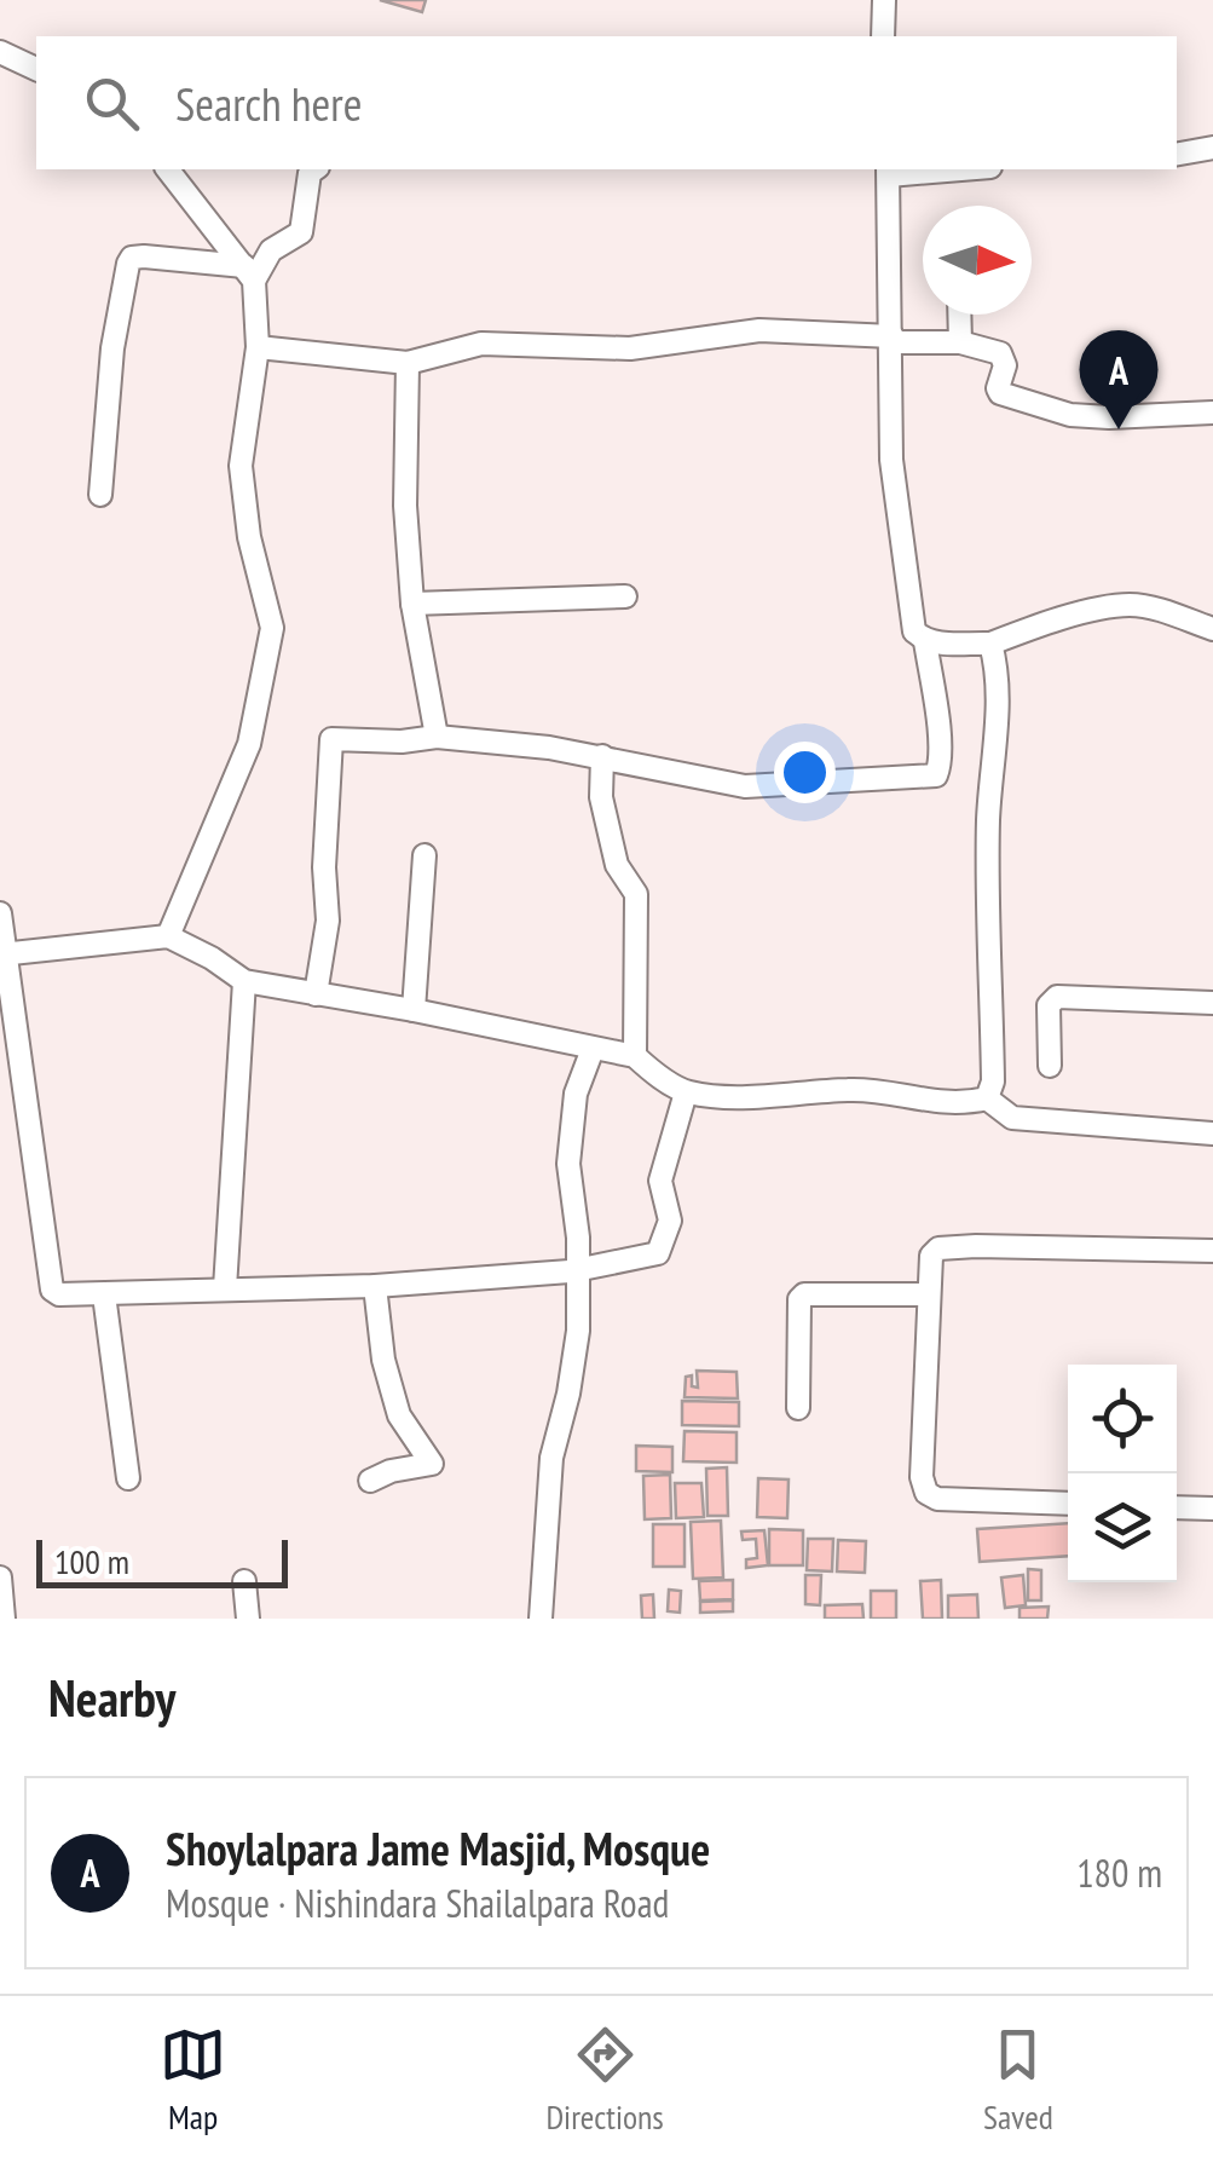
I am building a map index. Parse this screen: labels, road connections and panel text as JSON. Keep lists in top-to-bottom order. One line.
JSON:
{"scale_bar":"100 m","north":"right","page":{"search":"Search here","pins":"A","scale":"100 m","heading":"Nearby","list":[{"mark":"A","name":"Shoylalpara Jame Masjid, Mosque","note":"Mosque · Nishindara Shailalpara Road","value":"180 m"}],"nav":["Map","Directions","Saved"]}}
